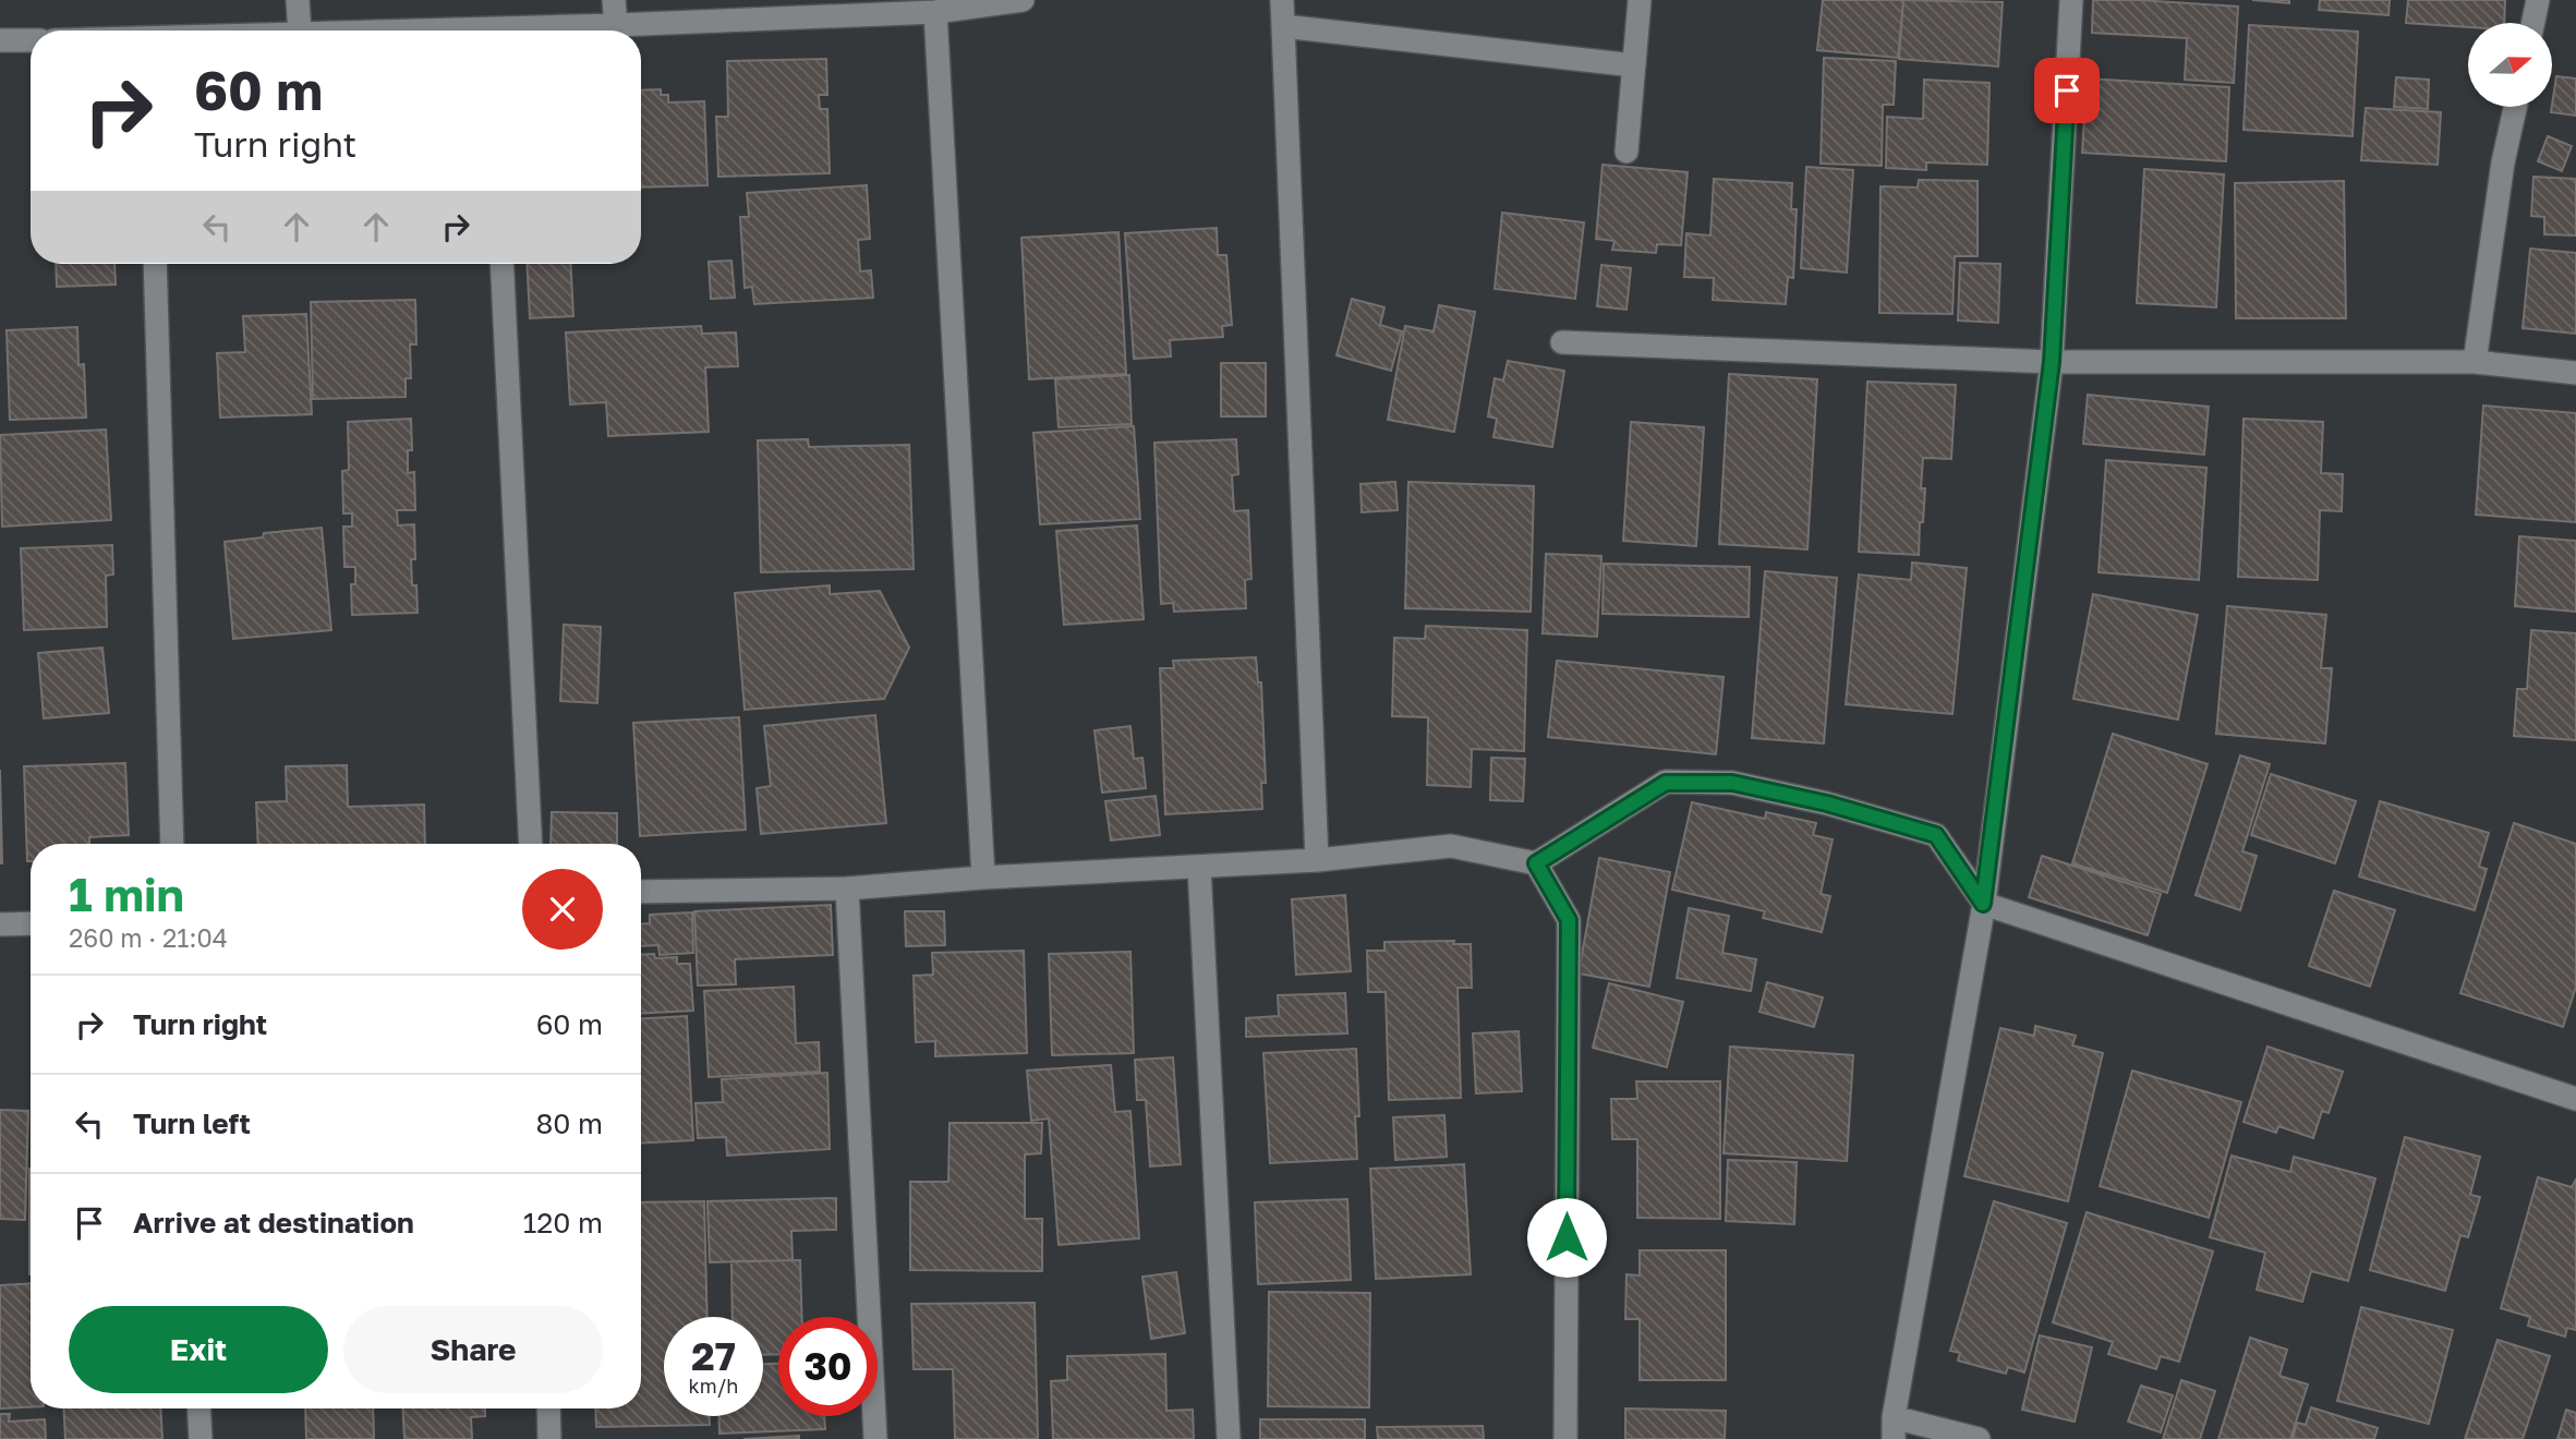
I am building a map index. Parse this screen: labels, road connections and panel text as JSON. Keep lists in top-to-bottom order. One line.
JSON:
{"north":"right","page":{"turn":["60 m","Turn right"],"heading":["1 min","260 m · 21:04"],"list":[{"name":"Turn right","value":"60 m"},{"name":"Turn left","value":"80 m"},{"name":"Arrive at destination","value":"120 m"}],"buttons":["Exit","Share"],"speed":"27 km/h","limit":"30"}}
